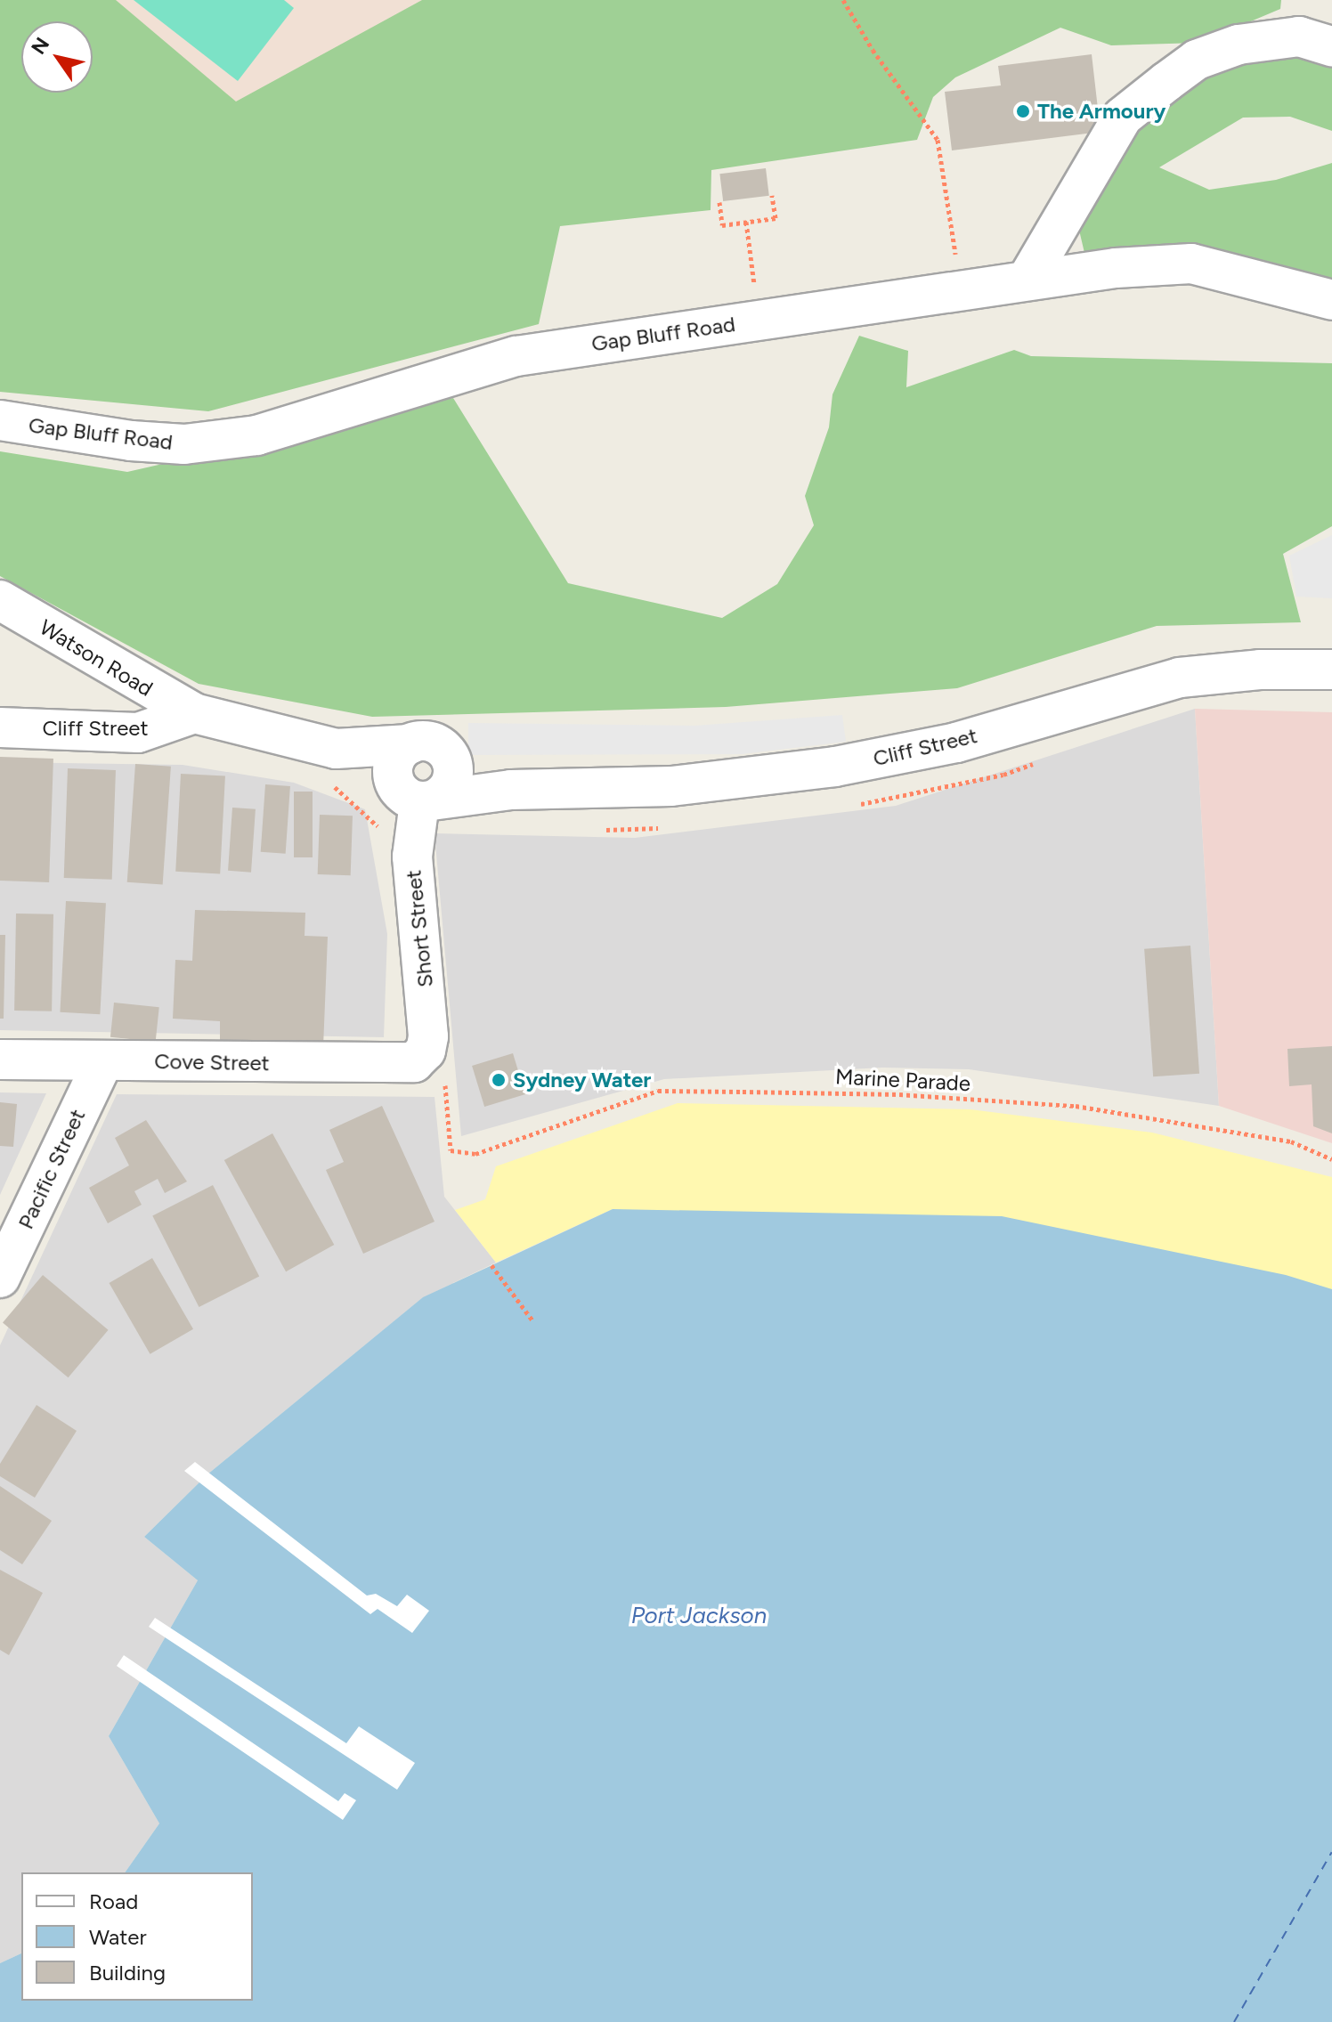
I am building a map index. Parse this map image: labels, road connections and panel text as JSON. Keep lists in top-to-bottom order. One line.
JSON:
{"streets":{"street":["Gap Bluff Road","Watson Road","Cliff Street","Short Street","Cove Street","Pacific Street"],"path":["Marine Parade"]},"crossings":[["Watson Road","Cliff Street"],["Cliff Street","Short Street"],["Short Street","Cove Street"],["Cove Street","Pacific Street"]],"water":["Port Jackson"],"places":["The Armoury","Sydney Water"],"legend":["Road","Water","Building"],"north":"top left"}
